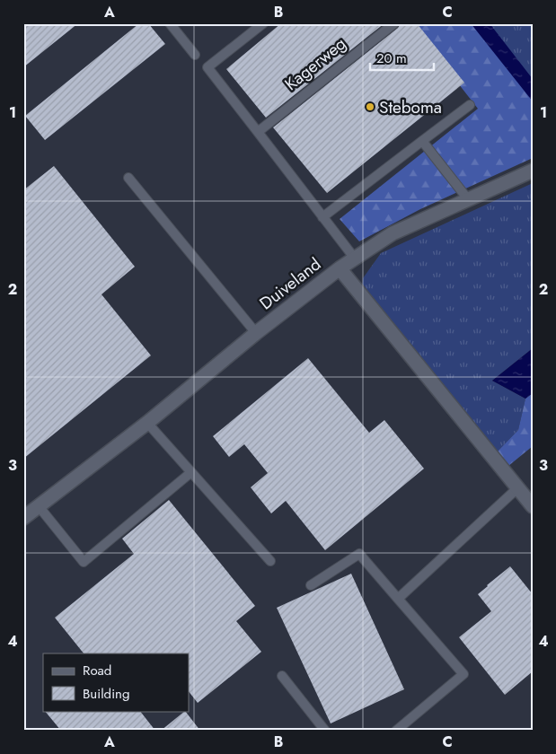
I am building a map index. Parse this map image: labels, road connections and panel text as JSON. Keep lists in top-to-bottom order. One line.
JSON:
{"streets":{"street":["Duiveland"],"lane":["Kagerweg"]},"places":["Steboma"],"legend":["Road","Building"],"scale_bar":"20 m","grid":{"columns":["A","B","C"],"rows":["1","2","3","4"]}}
